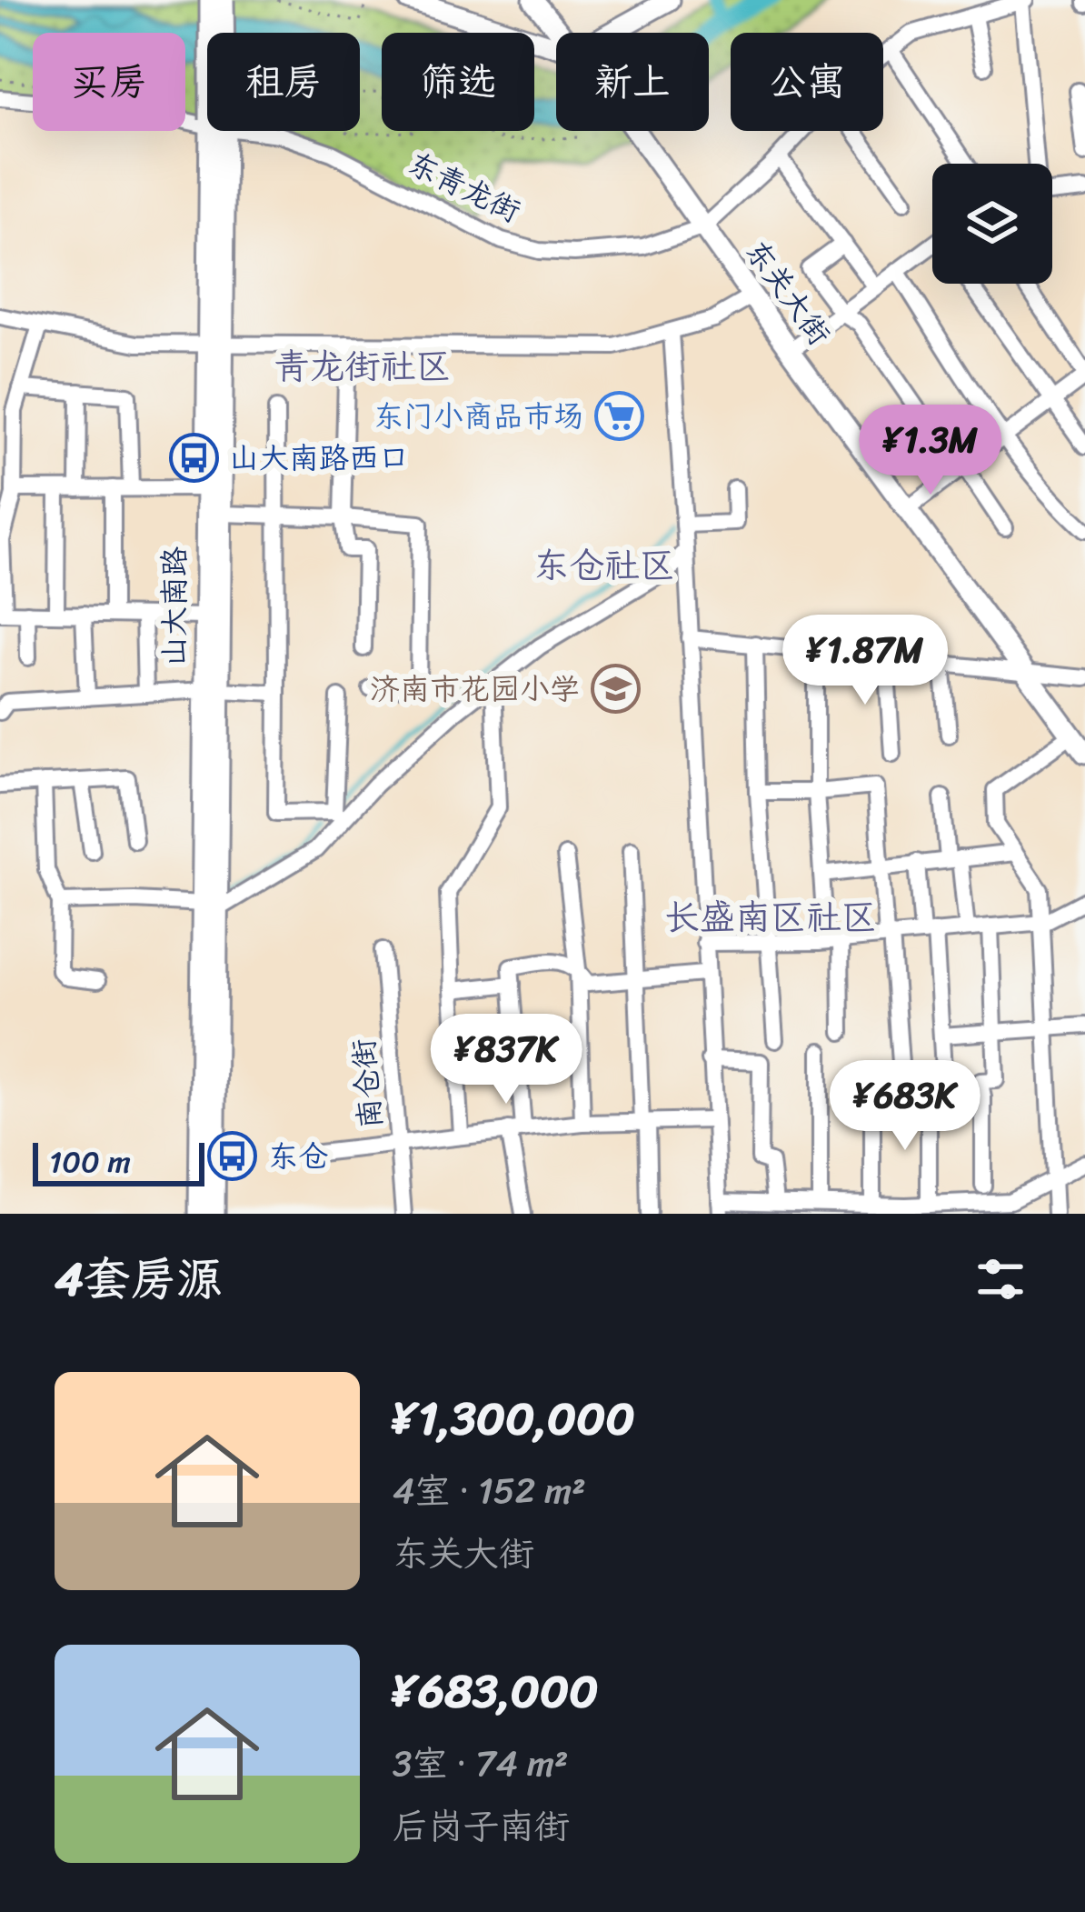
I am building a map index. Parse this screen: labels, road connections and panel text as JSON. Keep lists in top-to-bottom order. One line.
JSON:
{"streets":{"main road":["东关大街","山大南路"],"street":["东青龙街","南仓街"]},"crossings":[["东青龙街","东关大街"]],"districts":["青龙街社区","东仓社区","长盛南区社区"],"places":{"supermarket":["东门小商品市场"],"bus stop":["山大南路西口","东仓"],"school or university":["济南市花园小学"]},"scale_bar":"100 m","page":{"chip":["买房","租房","筛选","新上","公寓"],"price":["¥1.3M","¥1.87M","¥837K","¥683K"],"scale":"100 m","heading":"4套房源","list":[{"name":"¥1,300,000","note":"4室 · 152 m² · 东关大街"},{"name":"¥683,000","note":"3室 · 74 m² · 后岗子南街"}]}}
